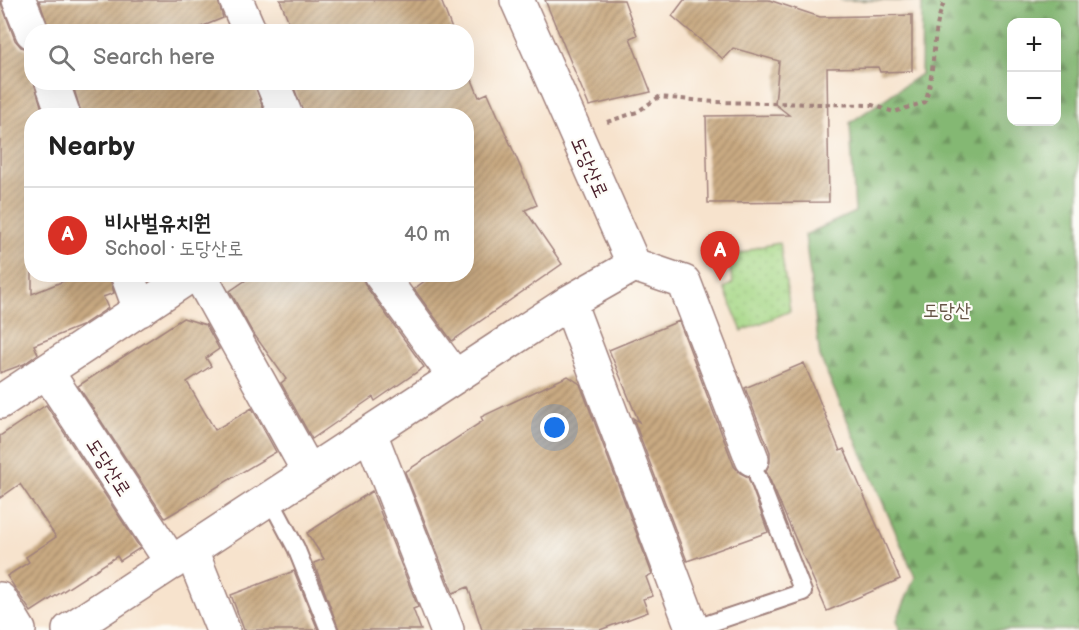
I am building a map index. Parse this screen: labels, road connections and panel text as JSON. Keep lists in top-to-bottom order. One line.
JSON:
{"streets":{"street":["도당산로"]},"parks":["도당산"],"page":{"map_buttons":["+","−"],"search":"Search here","heading":"Nearby","list":[{"mark":"A","name":"비사벌유치원","note":"School · 도당산로","value":"40 m"}],"pins":"A"}}
